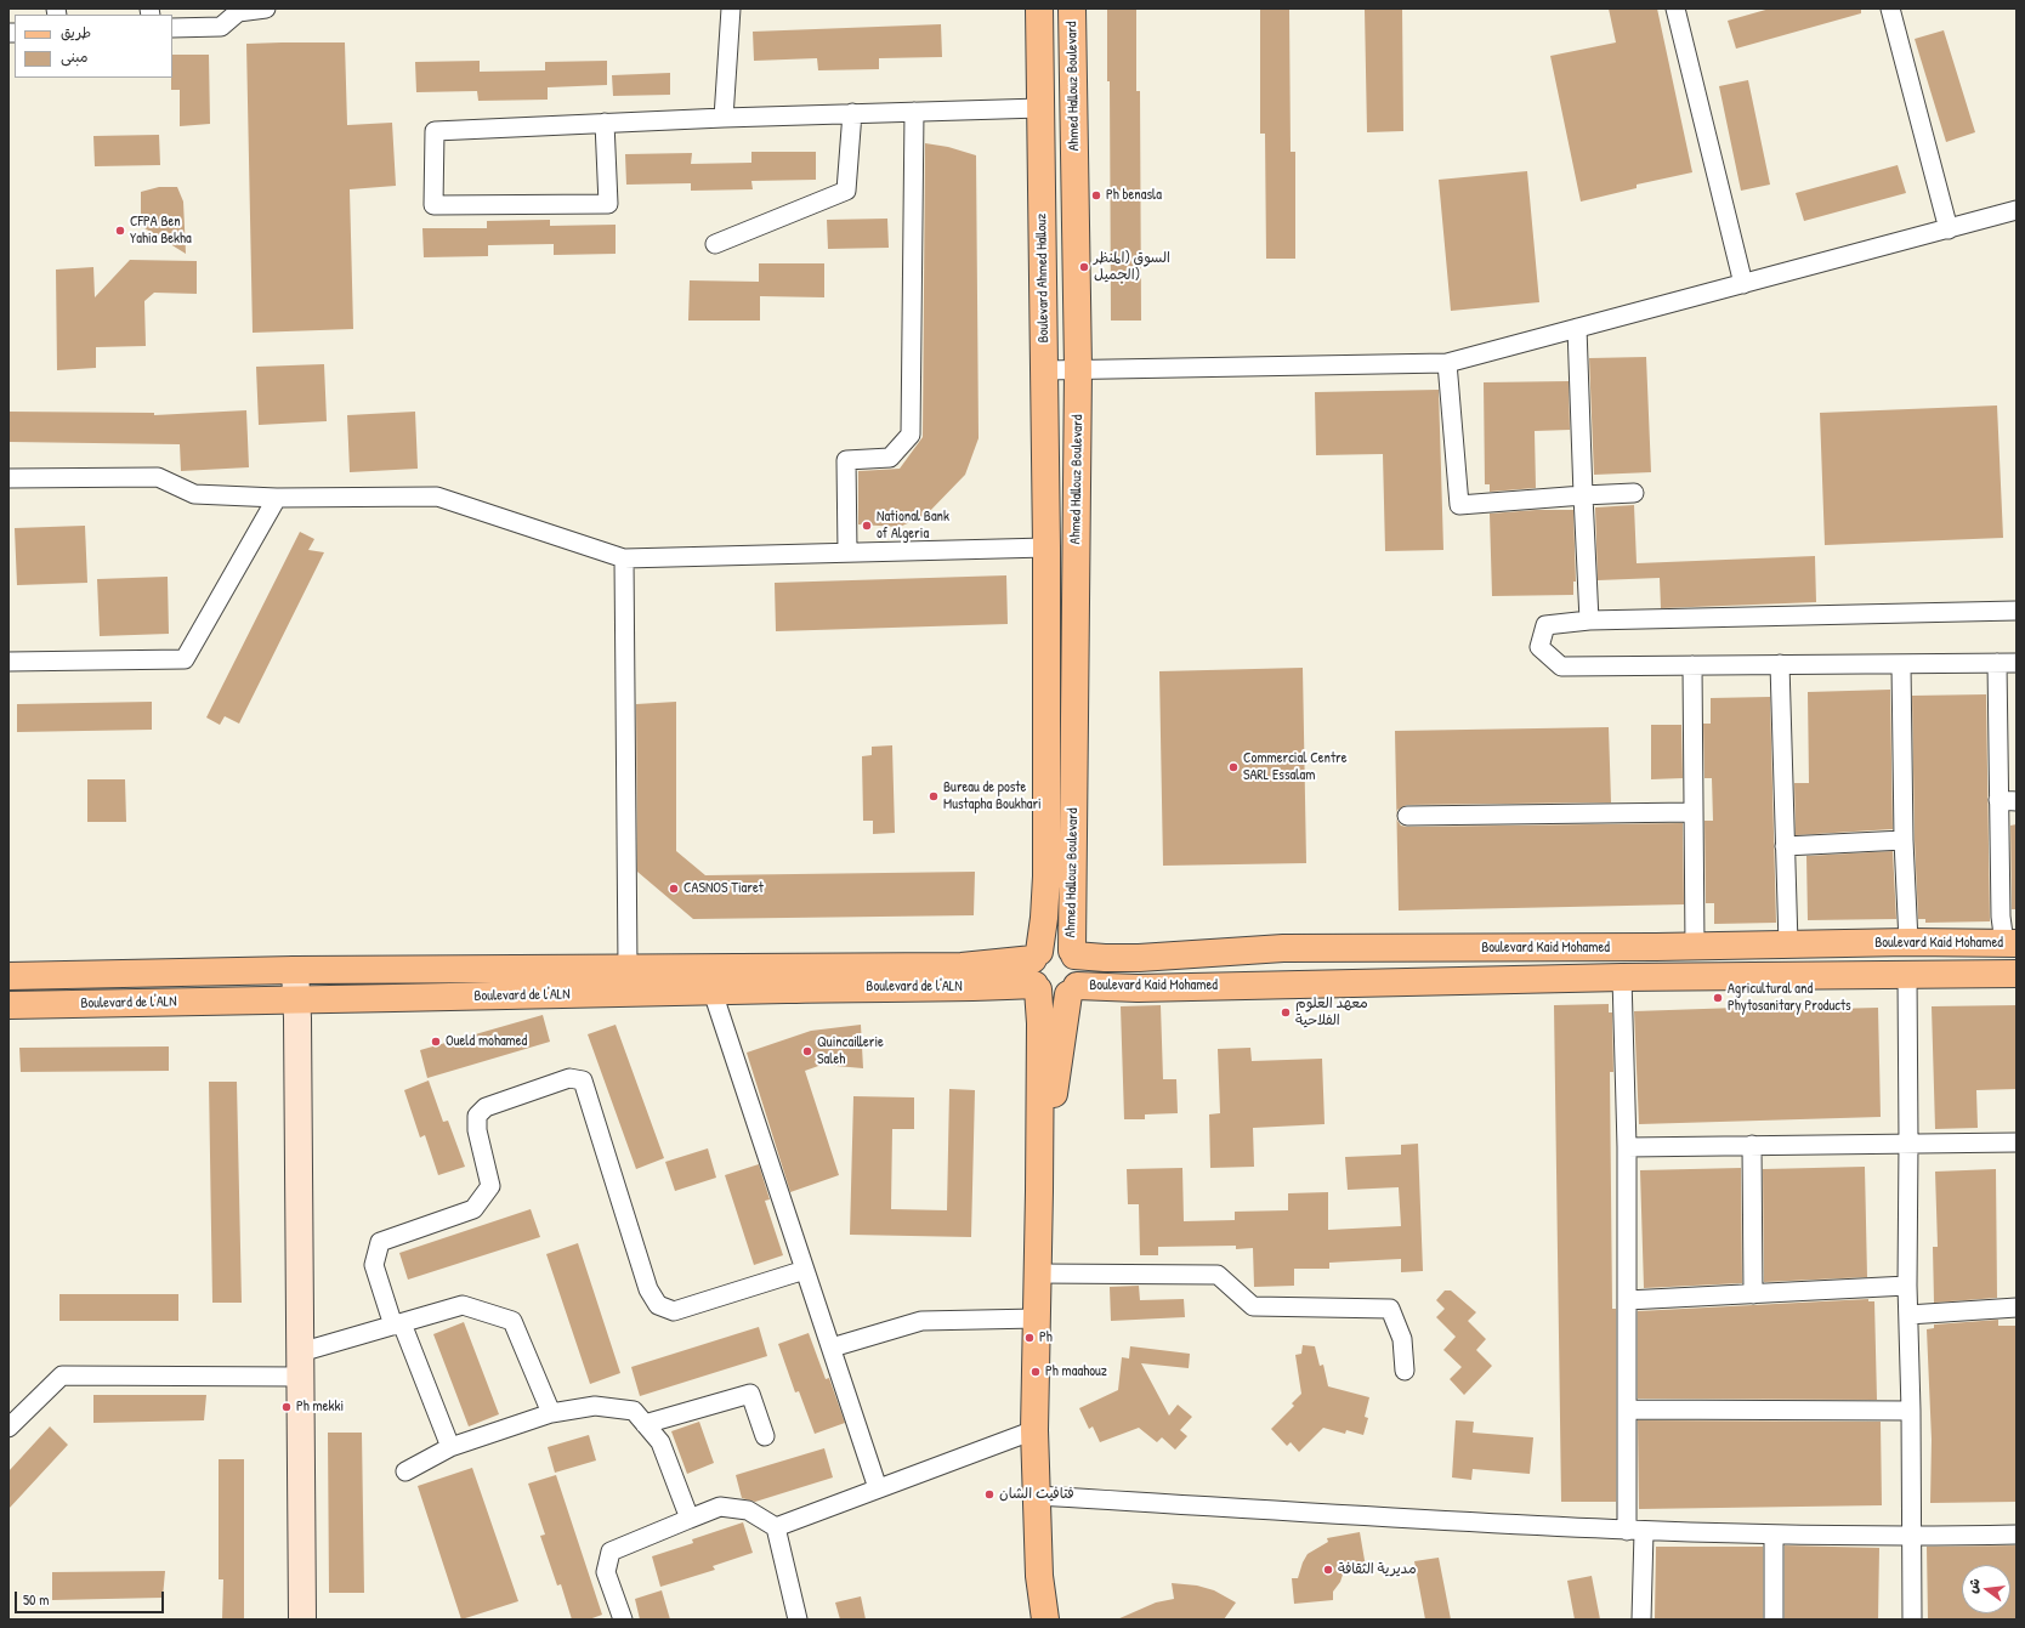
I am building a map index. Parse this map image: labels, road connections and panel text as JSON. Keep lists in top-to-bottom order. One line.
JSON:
{"streets":{"main road":["Ahmed Hallouz Boulevard","Boulevard Ahmed Hallouz","Boulevard Kaid Mohamed","Boulevard de l'ALN"]},"crossings":[["Ahmed Hallouz Boulevard","Boulevard Ahmed Hallouz"],["Ahmed Hallouz Boulevard","Boulevard Kaid Mohamed"],["Ahmed Hallouz Boulevard","Boulevard de l'ALN"],["Boulevard Kaid Mohamed","Boulevard de l'ALN"]],"places":["Ph benasla","CFPA Ben Yahia Bekha","السوق (المنظر الجميل)","National Bank of Algeria","Commercial Centre SARL Essalam","Bureau de poste Mustapha Boukhari","CASNOS Tiaret","Agricultural and Phytosanitary Products","معهد العلوم الفلاحية","Oueld mohamed","Quincaillerie Saleh","Ph","Ph maahouz","Ph mekki","فتافيت الشان","مديرية الثقافة"],"legend":["طريق","مبنى"],"scale_bar":"50 m","north":"left"}
